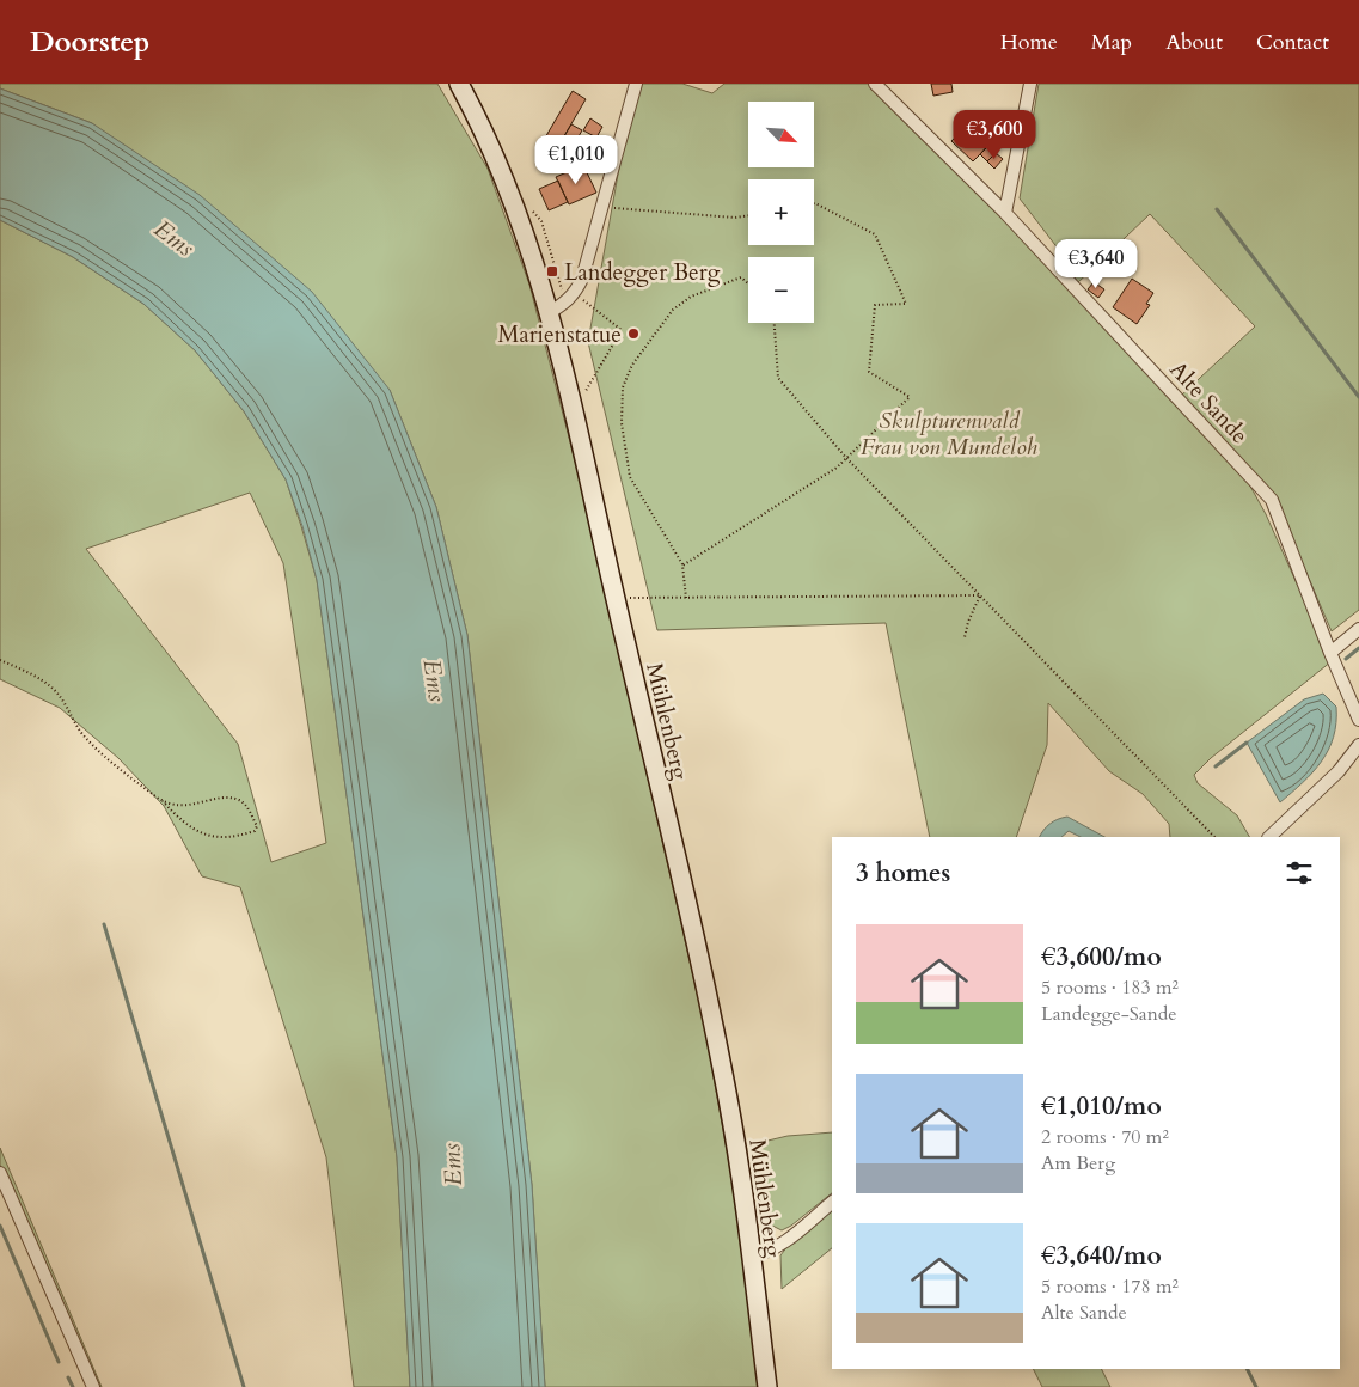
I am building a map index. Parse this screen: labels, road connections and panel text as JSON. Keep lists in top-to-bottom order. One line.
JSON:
{"streets":{"main road":["Mühlenberg"],"street":["Alte Sande"]},"water":["Ems"],"parks":["Skulpturenwald Frau von Mundeloh"],"places":{"transit":["Landegger Berg"],"other":["Marienstatue"]},"north":"bottom right","page":{"header":"Doorstep","nav":["Home","Map","About","Contact"],"map_buttons":["+","−"],"price":["€3,600","€1,010","€3,640"],"heading":"3 homes","list":[{"name":"€3,600/mo","note":"5 rooms · 183 m² · Landegge-Sande"},{"name":"€1,010/mo","note":"2 rooms · 70 m² · Am Berg"},{"name":"€3,640/mo","note":"5 rooms · 178 m² · Alte Sande"}]}}
